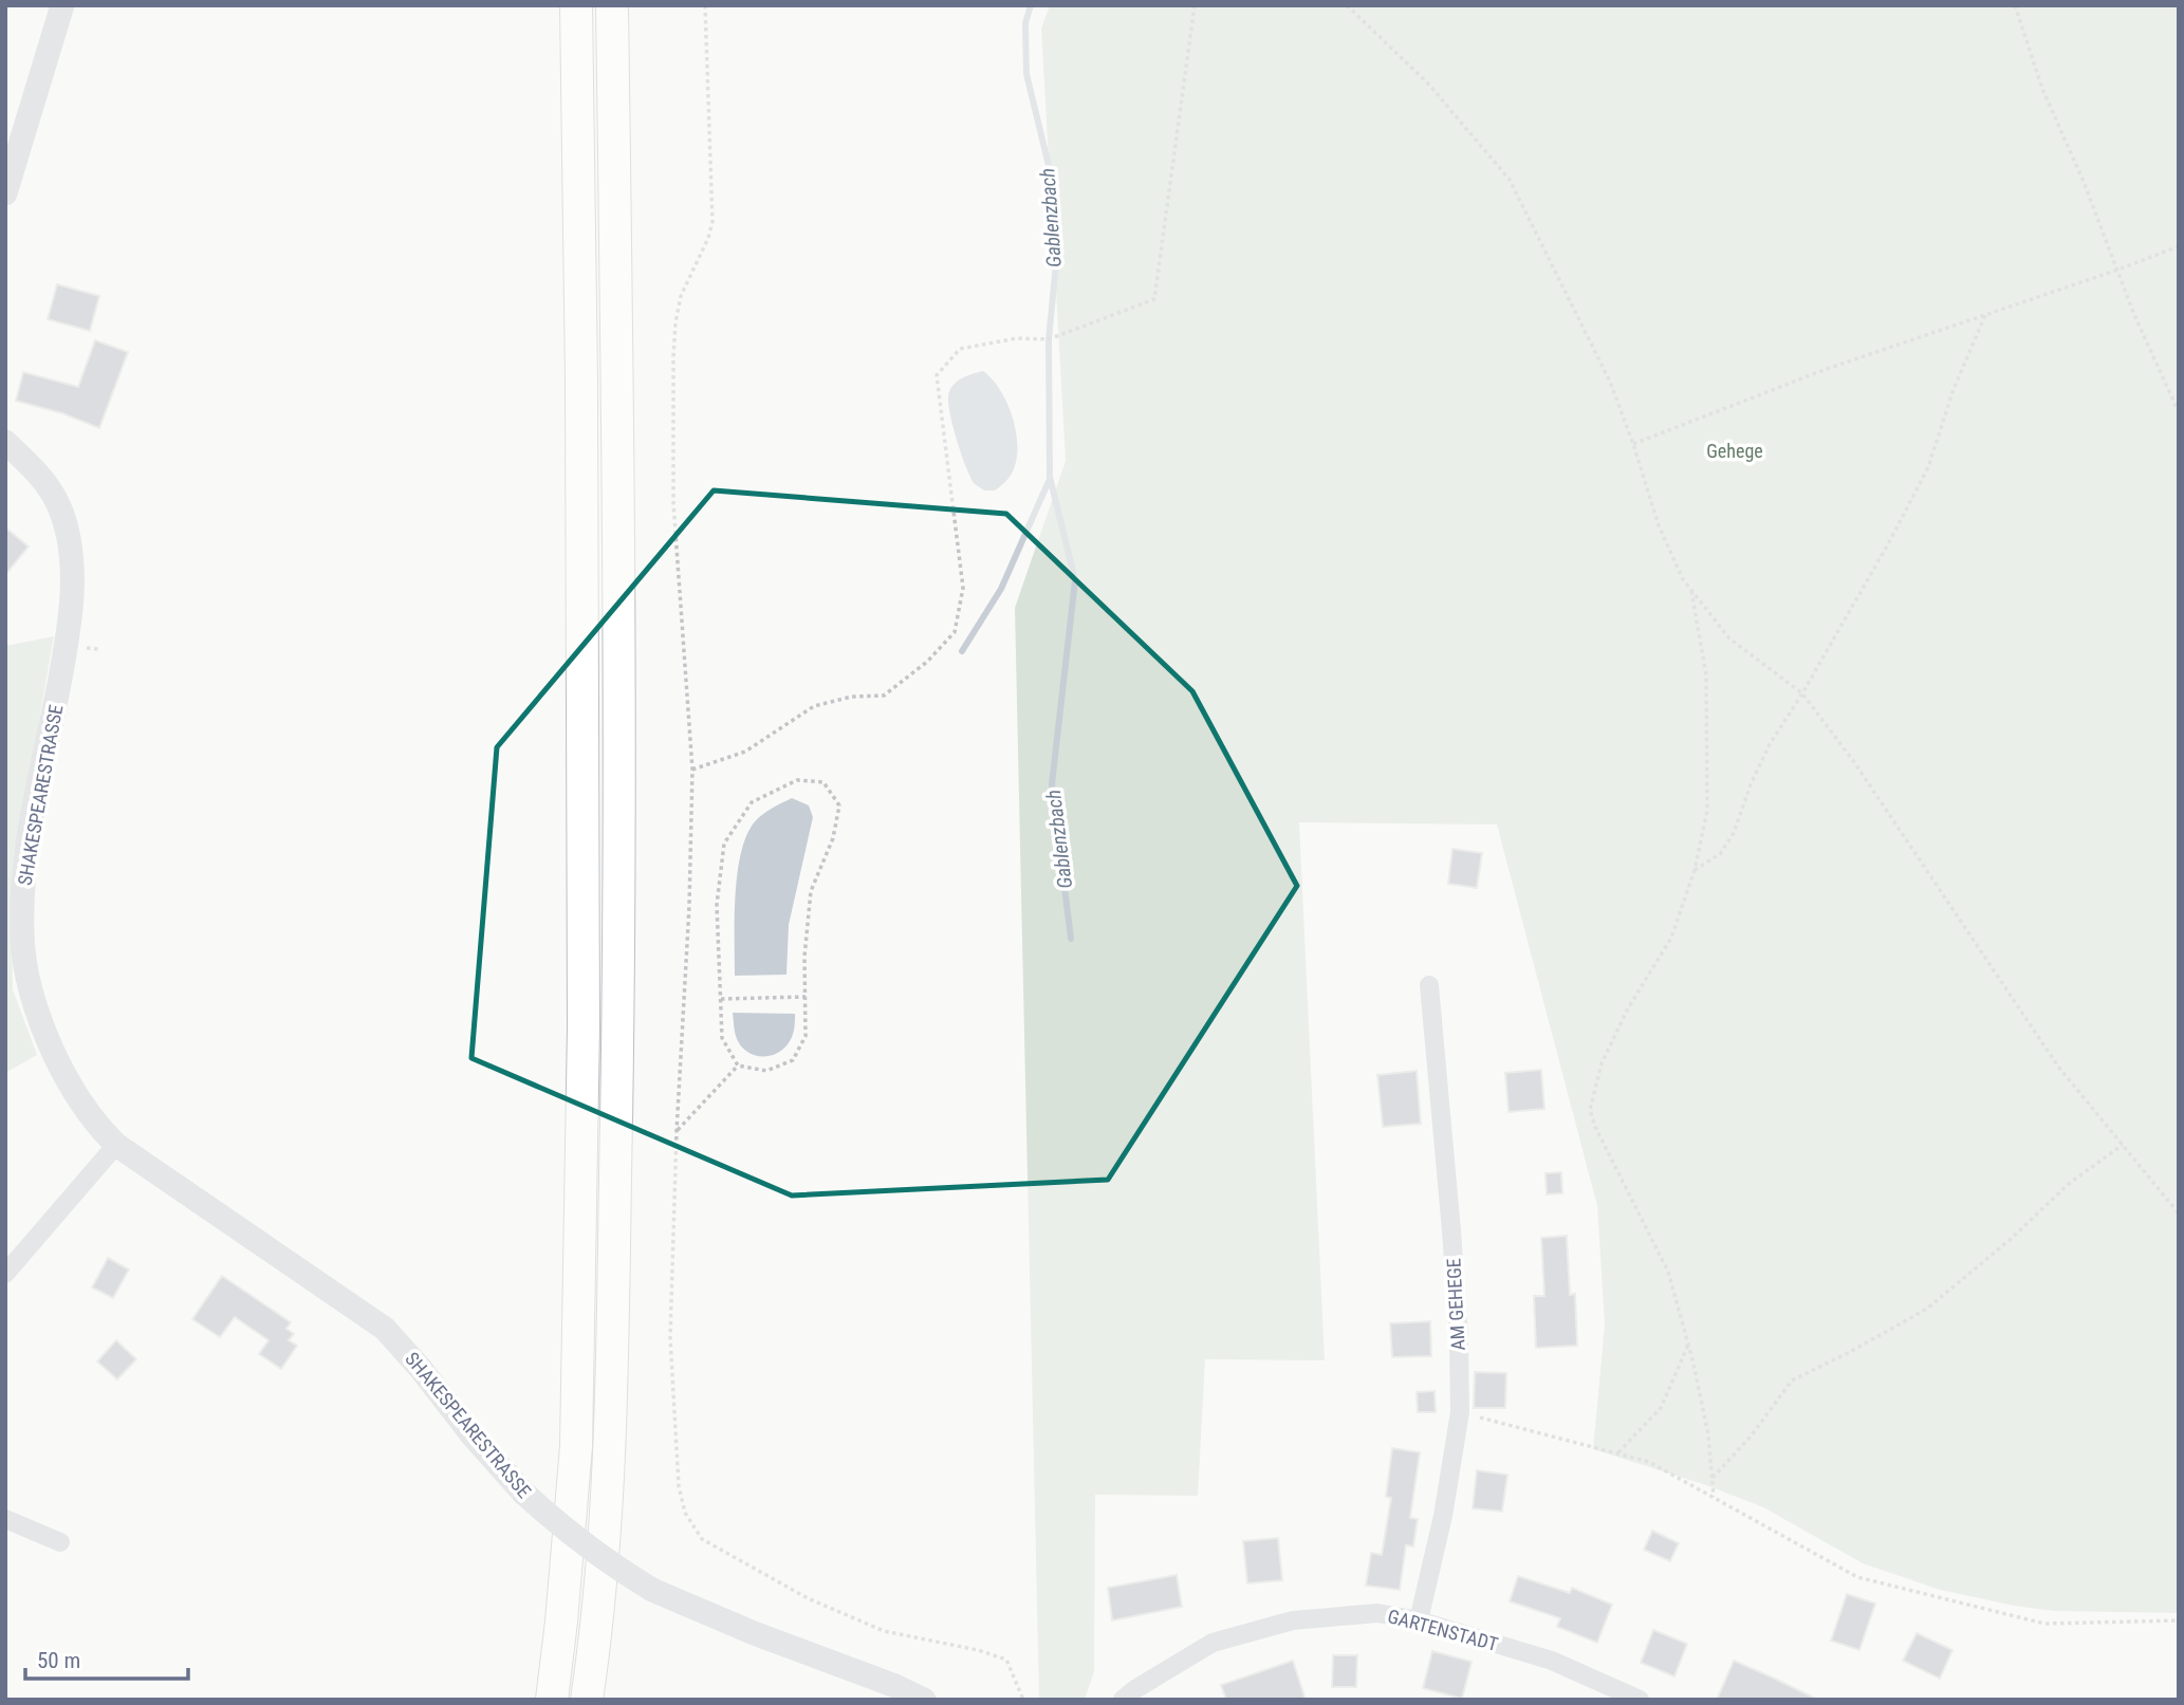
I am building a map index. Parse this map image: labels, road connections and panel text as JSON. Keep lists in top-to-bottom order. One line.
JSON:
{"streets":{"street":["SHAKESPEARESTRASSE","AM GEHEGE","GARTENSTADT"]},"crossings":[["AM GEHEGE","GARTENSTADT"]],"water":["Gablenzbach"],"parks":["Gehege"],"scale_bar":"50 m"}
